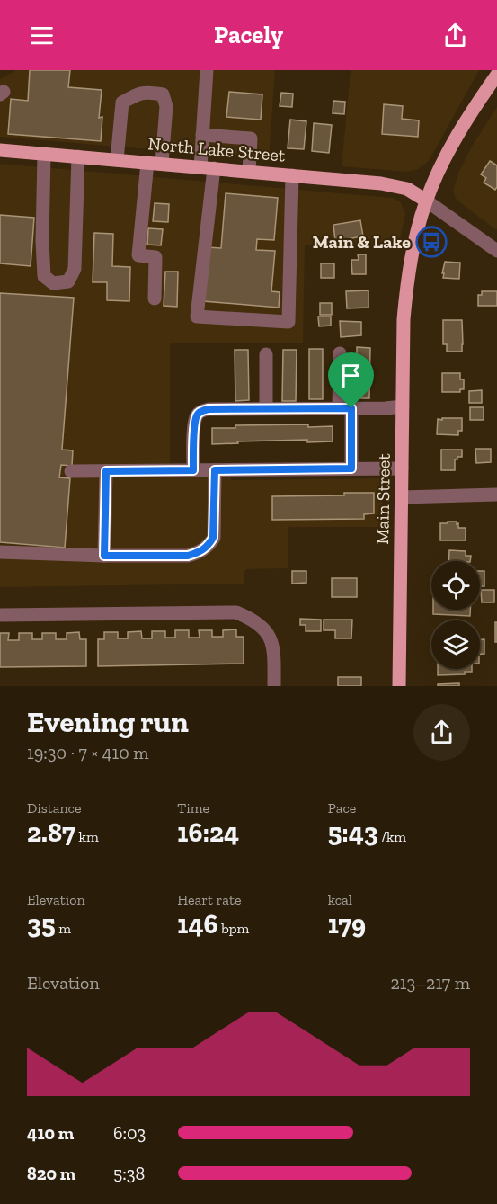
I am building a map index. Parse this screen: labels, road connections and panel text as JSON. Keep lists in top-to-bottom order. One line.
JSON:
{"streets":{"main road":["North Lake Street","Main Street"]},"crossings":[["North Lake Street","Main Street"]],"places":{"bus stop":["Main & Lake"]},"page":{"header":"Pacely","heading":["Evening run","19:30 · 7 × 410 m"],"stats":[["Distance","2.87 km"],["Time","16:24"],["Pace","5:43 /km"],["Elevation","35 m"],["Heart rate","146 bpm"],["kcal","179"]],"chart":["Elevation","213–217 m"],"list":[{"name":"410 m","note":"6:03"},{"name":"820 m","note":"5:38"}]}}
